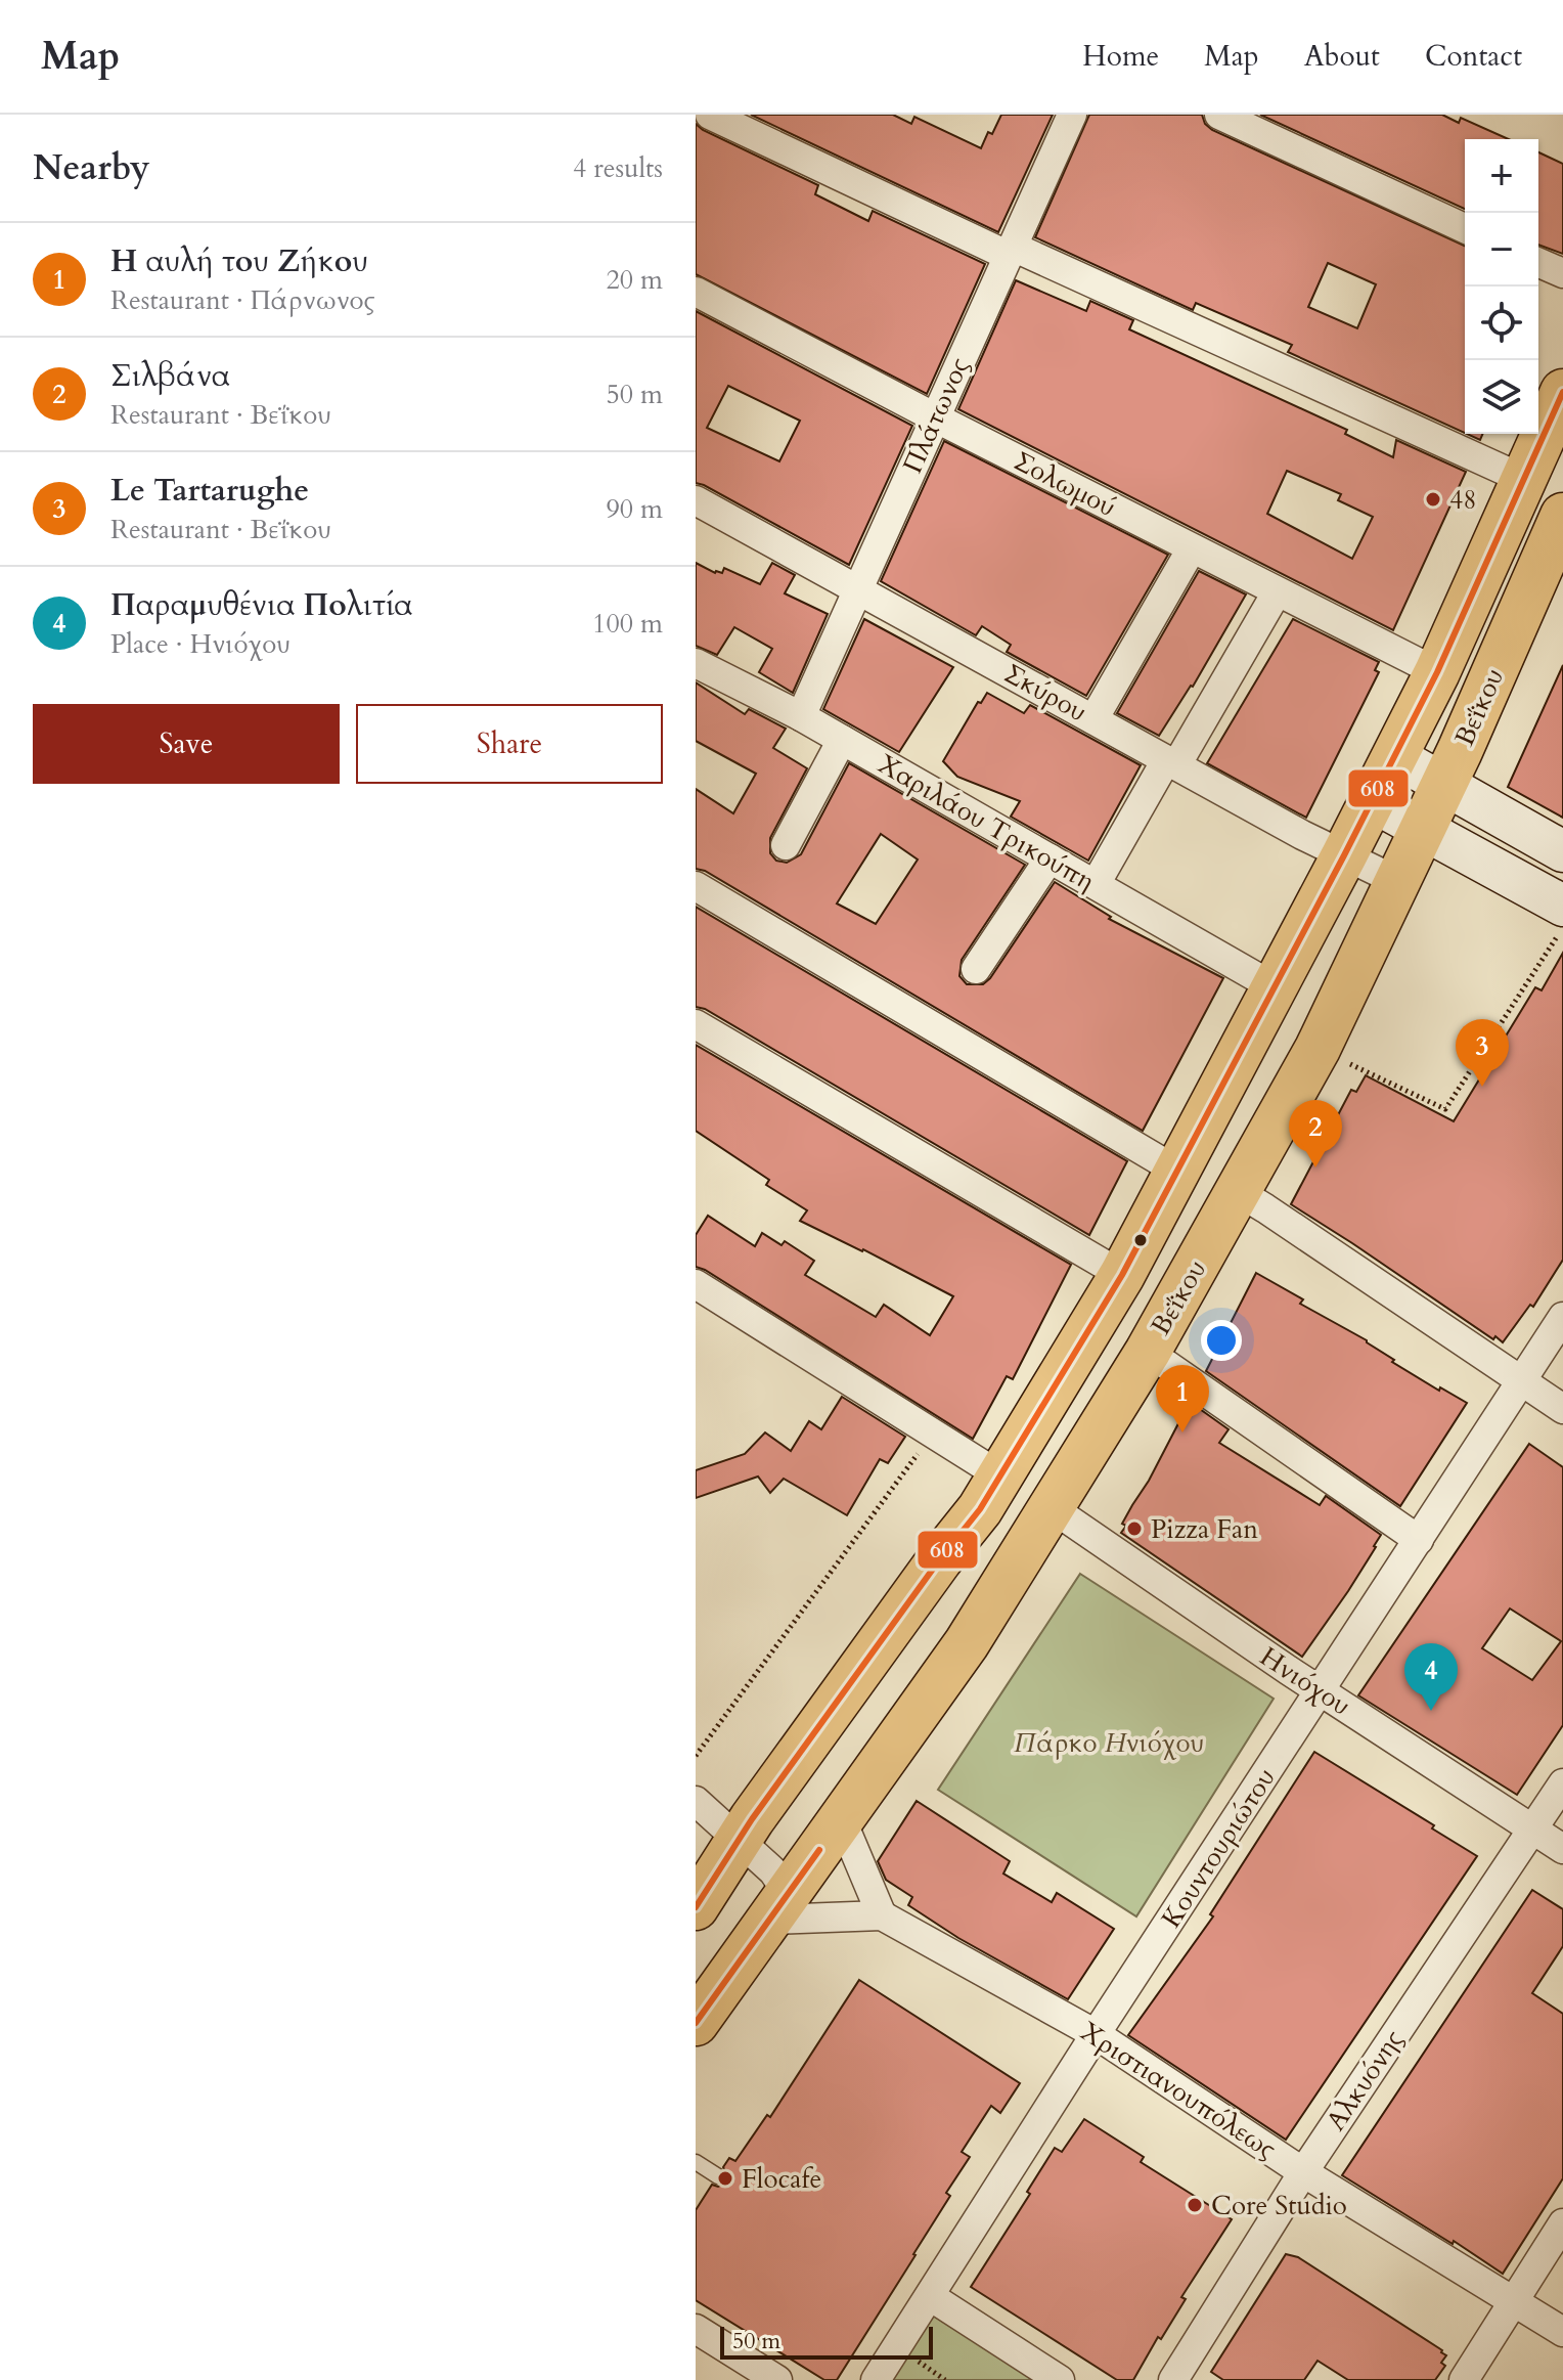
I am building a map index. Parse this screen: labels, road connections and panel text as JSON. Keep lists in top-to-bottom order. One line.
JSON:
{"streets":{"main road":["Βεΐκου"],"street":["Πλάτωνος","Σολωμού","Σκύρου","Χαριλάου Τρικούπη","Ηνιόχου","Κουντουριώτου","Αλκυόνης","Χριστιανουπόλεως"]},"crossings":[["Πλάτωνος","Σολωμού"],["Πλάτωνος","Σκύρου"],["Πλάτωνος","Χαριλάου Τρικούπη"],["Σολωμού","Βεΐκου"],["Σκύρου","Βεΐκου"],["Βεΐκου","Χαριλάου Τρικούπη"],["Βεΐκου","Ηνιόχου"],["Ηνιόχου","Κουντουριώτου"],["Ηνιόχου","Αλκυόνης"],["Κουντουριώτου","Χριστιανουπόλεως"],["Αλκυόνης","Χριστιανουπόλεως"]],"parks":["Πάρκο Ηνιόχου"],"places":["48","Pizza Fan","Flocafe","Core Studio"],"lines":["transit line 608"],"scale_bar":"50 m","page":{"header":"Map","nav":["Home","Map","About","Contact"],"heading":["Nearby","4 results"],"map_buttons":["+","−"],"list":[{"mark":"1","name":"Η αυλή του Ζήκου","note":"Restaurant · Πάρνωνος","value":"20 m"},{"mark":"2","name":"Σιλβάνα","note":"Restaurant · Βεΐκου","value":"50 m"},{"mark":"3","name":"Le Tartarughe","note":"Restaurant · Βεΐκου","value":"90 m"},{"mark":"4","name":"Παραμυθένια Πολιτία","note":"Place · Ηνιόχου","value":"100 m"}],"buttons":["Save","Share"],"pins":["3","2","1","4"],"scale":"50 m"}}
